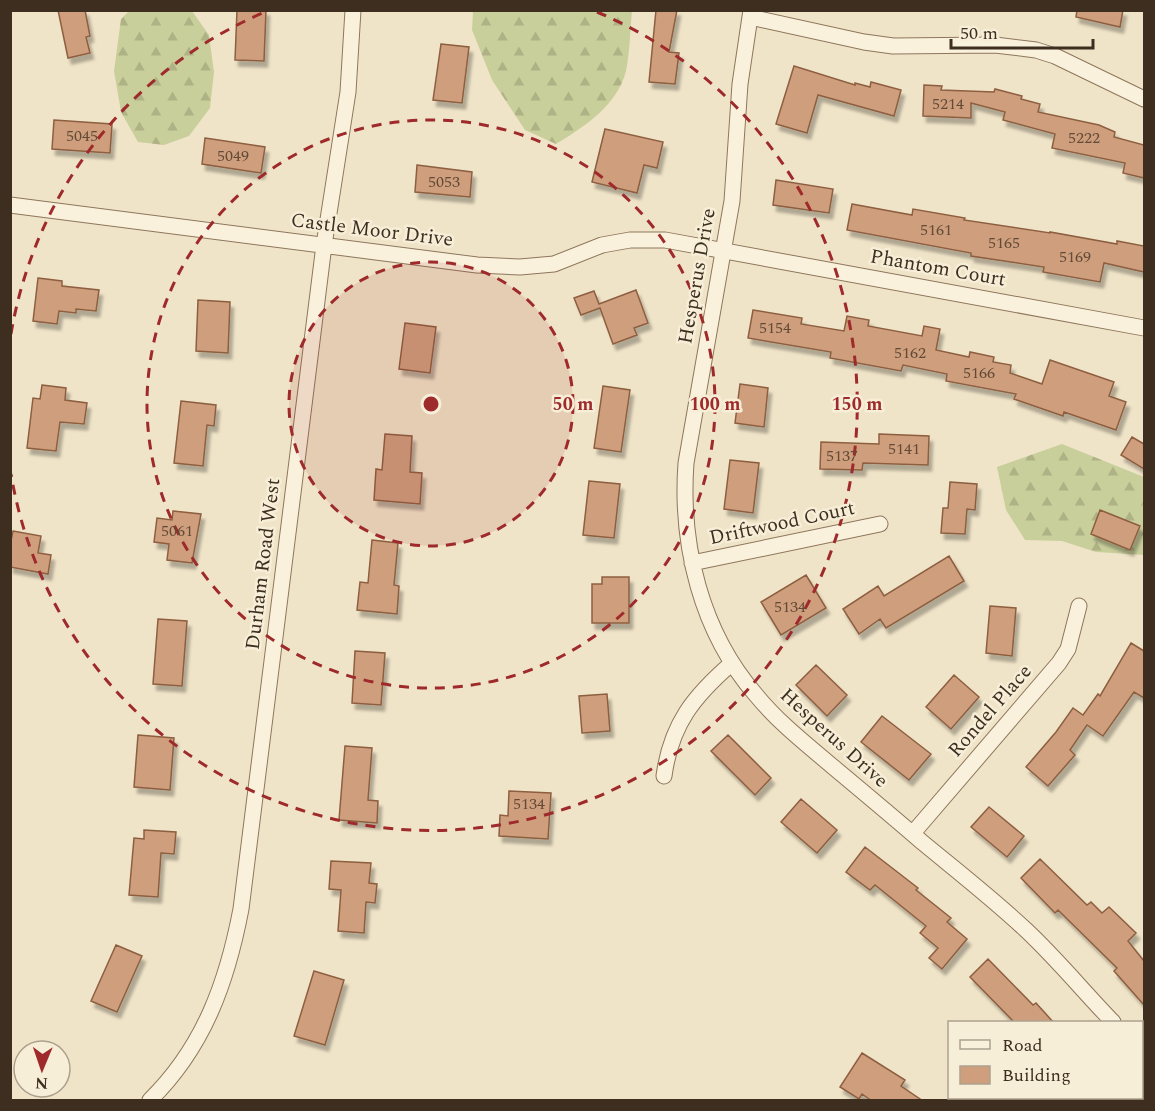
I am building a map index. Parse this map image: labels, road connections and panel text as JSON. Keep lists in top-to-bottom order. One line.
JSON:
{"streets":{"street":["Castle Moor Drive","Phantom Court","Hesperus Drive","Driftwood Court","Durham Road West","Rondel Place"]},"crossings":[["Castle Moor Drive","Phantom Court"],["Castle Moor Drive","Hesperus Drive"],["Castle Moor Drive","Durham Road West"],["Phantom Court","Hesperus Drive"],["Hesperus Drive","Driftwood Court"],["Hesperus Drive","Rondel Place"]],"house_numbers":["5214","5045","5222","5049","5053","5161","5165","5169","5154","5162","5166","5141","5137","5061","5134","5134"],"legend":["Road","Building"],"scale_bar":"50 m","north":"bottom","rings":["50 m","100 m","150 m"]}
